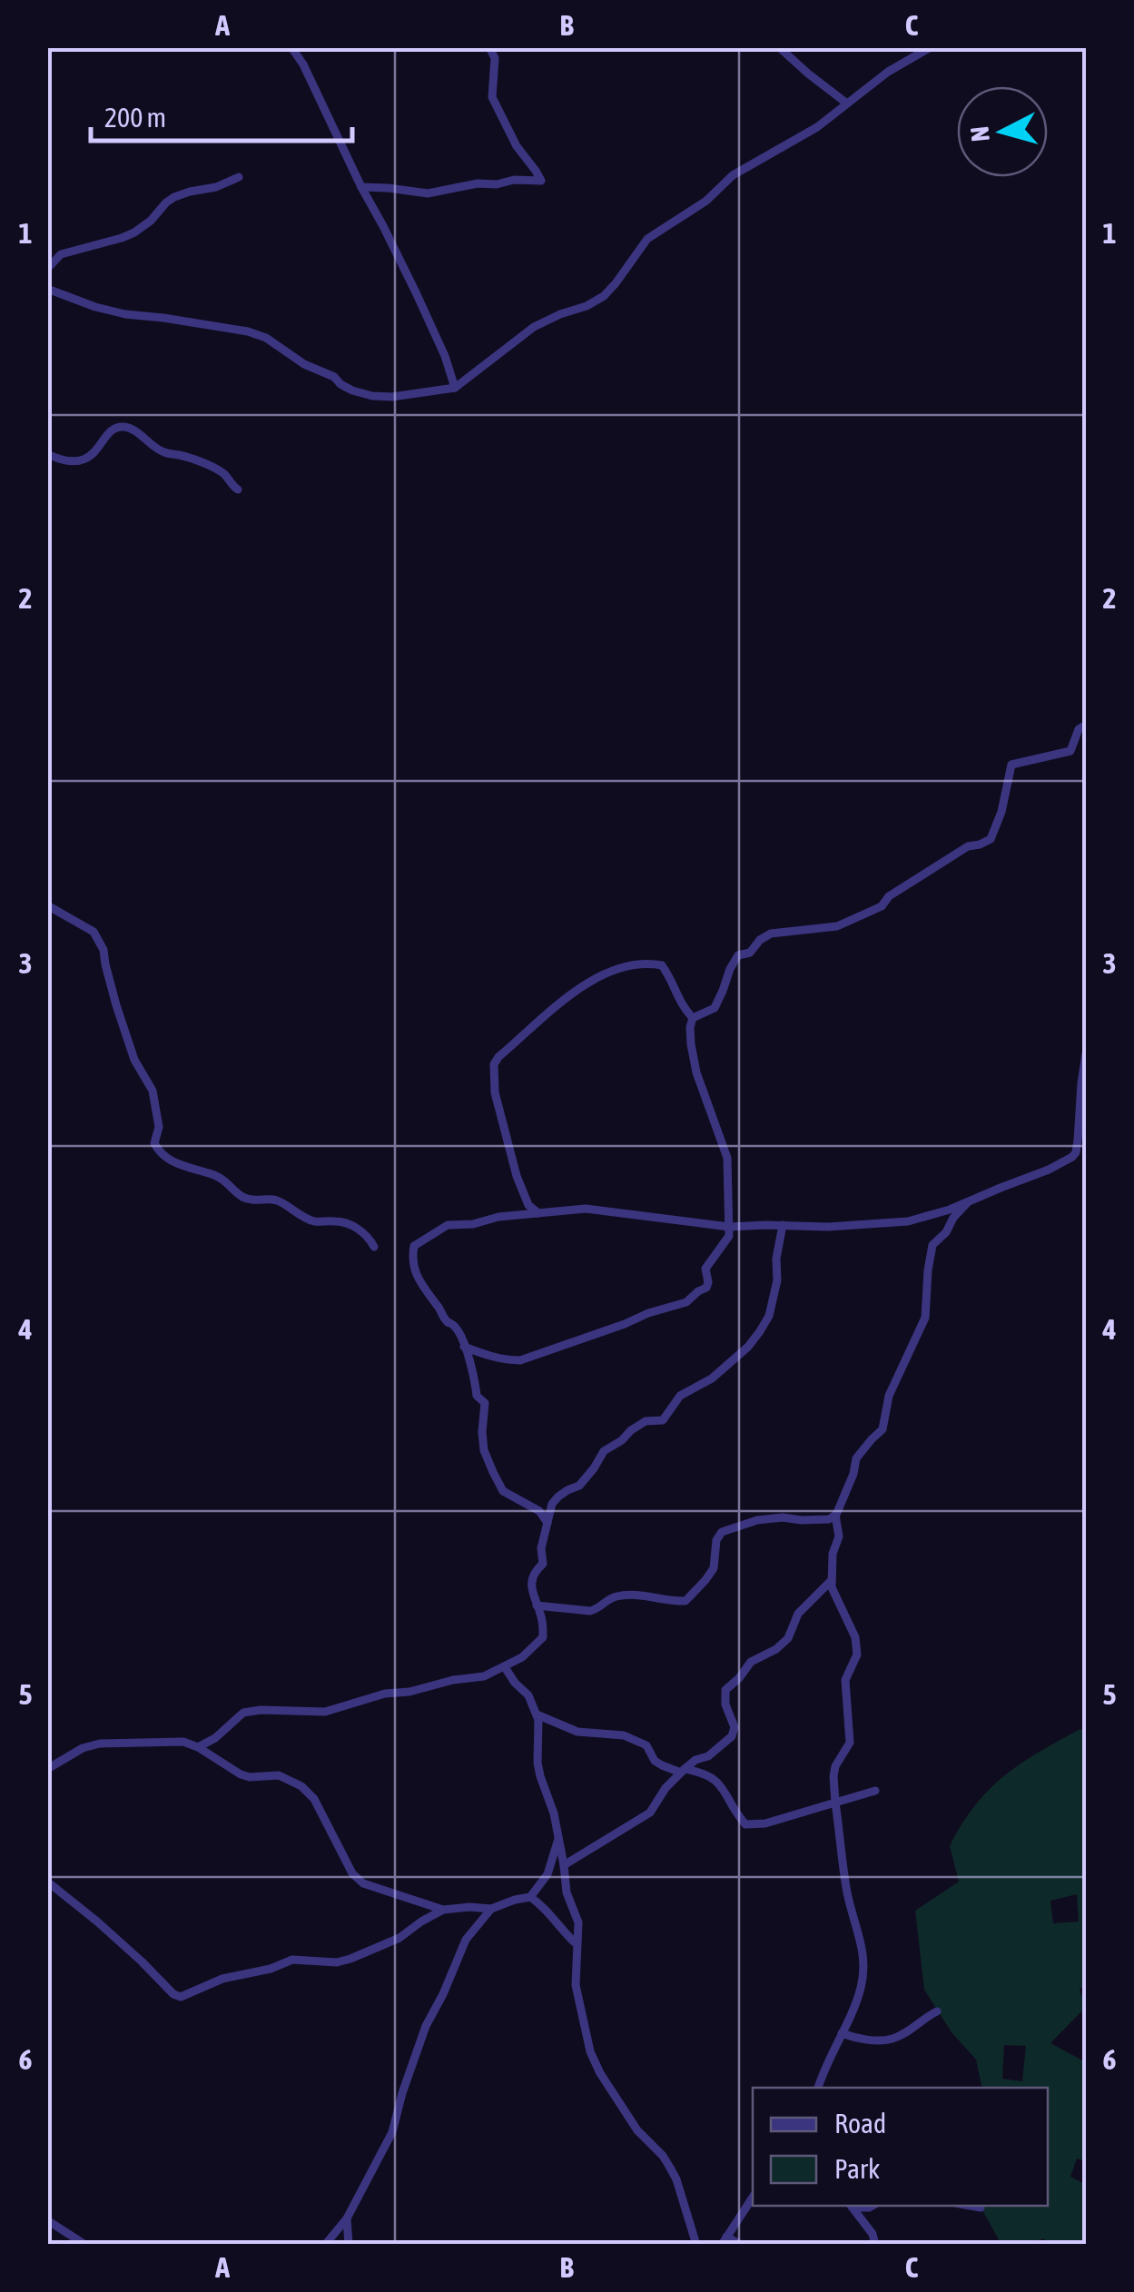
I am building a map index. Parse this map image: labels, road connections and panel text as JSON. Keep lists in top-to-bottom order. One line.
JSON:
{"legend":["Road","Park"],"scale_bar":"200 m","north":"left","grid":{"columns":["A","B","C"],"rows":["1","2","3","4","5","6"]}}
